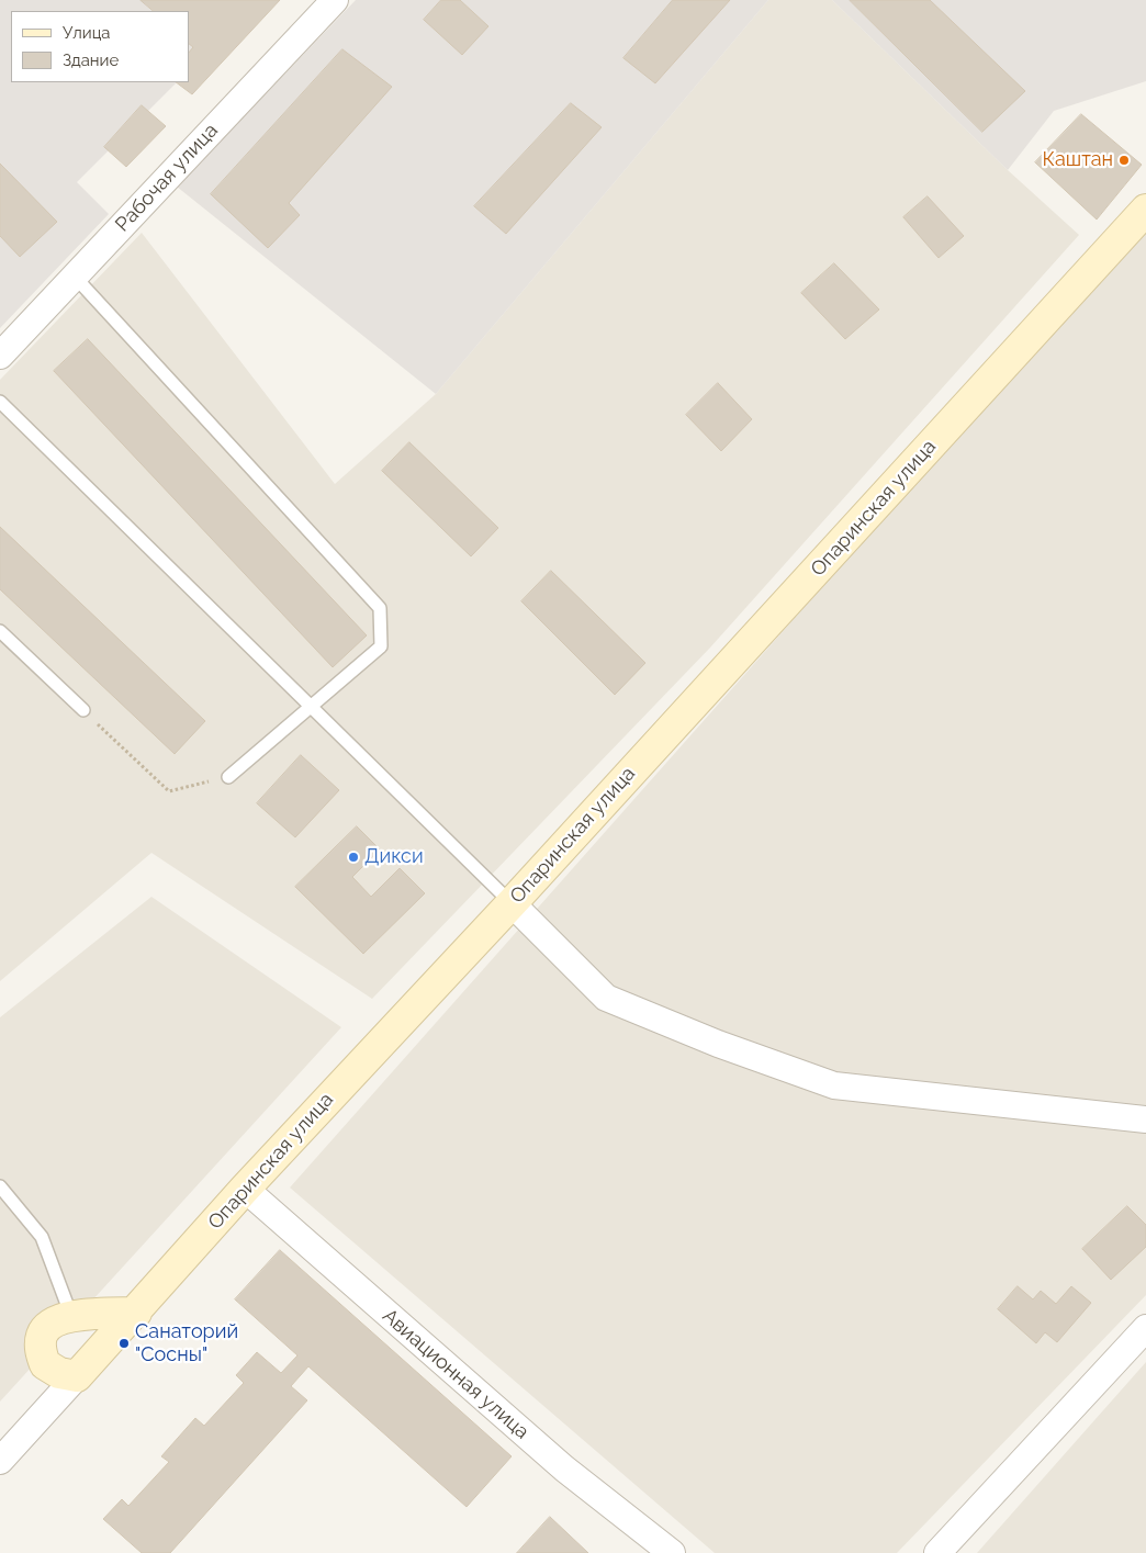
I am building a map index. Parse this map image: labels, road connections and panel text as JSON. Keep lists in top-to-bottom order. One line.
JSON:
{"streets":{"street":["Рабочая улица","Опаринская улица","Авиационная улица"]},"crossings":[["Опаринская улица","Авиационная улица"]],"places":["Каштан","Дикси","Санаторий \"Сосны\""],"legend":["Улица","Здание"]}
